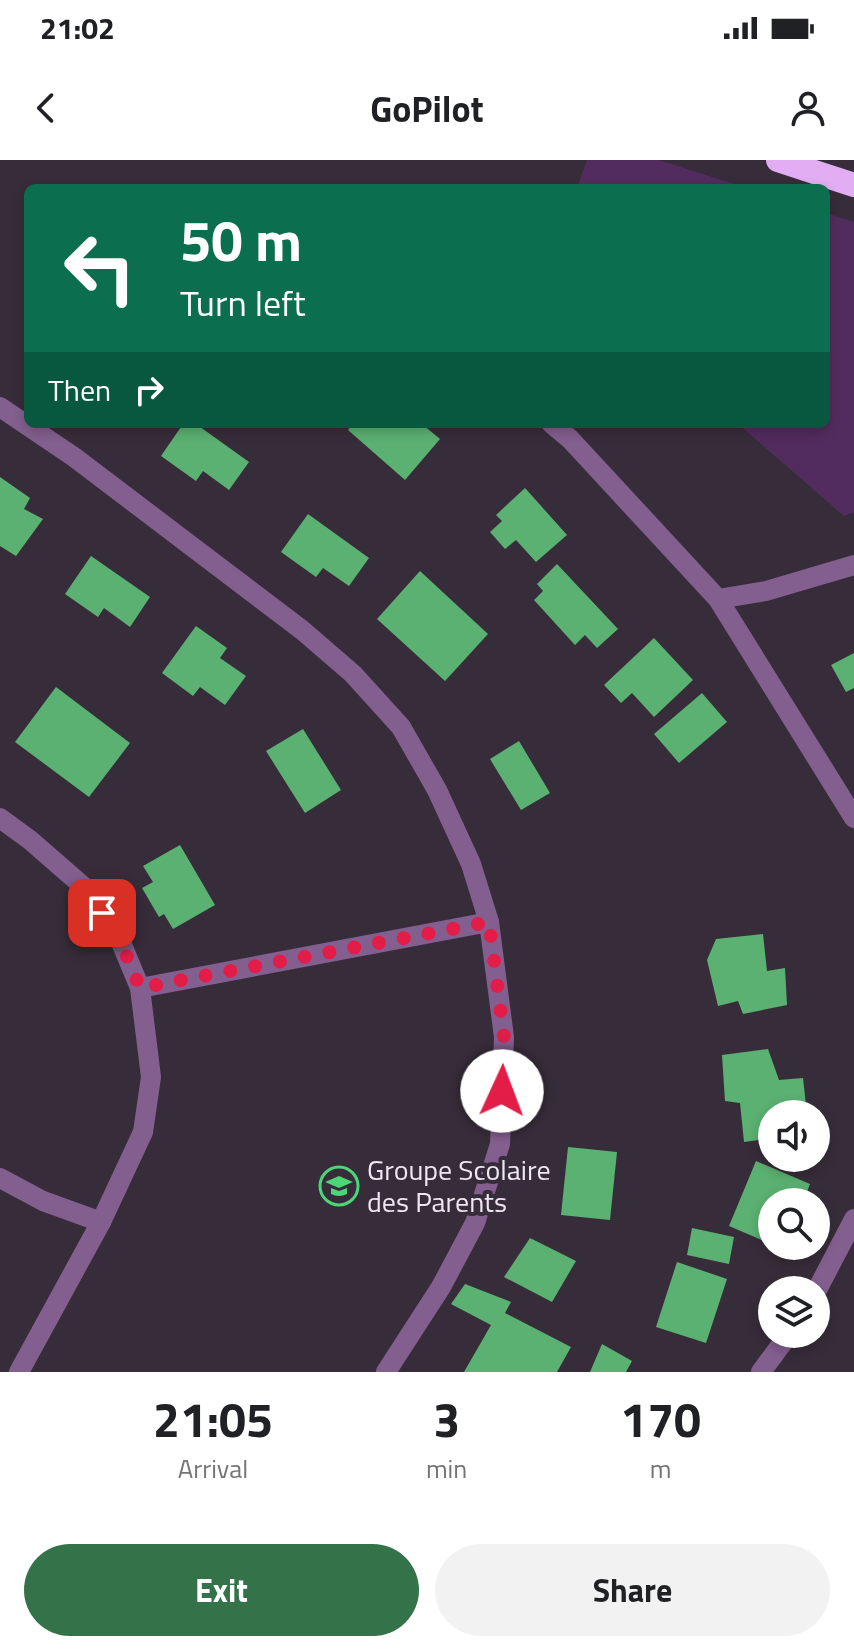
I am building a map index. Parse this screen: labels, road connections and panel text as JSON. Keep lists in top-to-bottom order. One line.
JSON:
{"places":{"school or university":["Groupe Scolaire des Parents"]},"page":{"status":"21:02","header":"GoPilot","turn":["50 m","Turn left"],"then":"Then","eta":["21:05","Arrival","3","min","170","m"],"buttons":["Exit","Share"]}}
